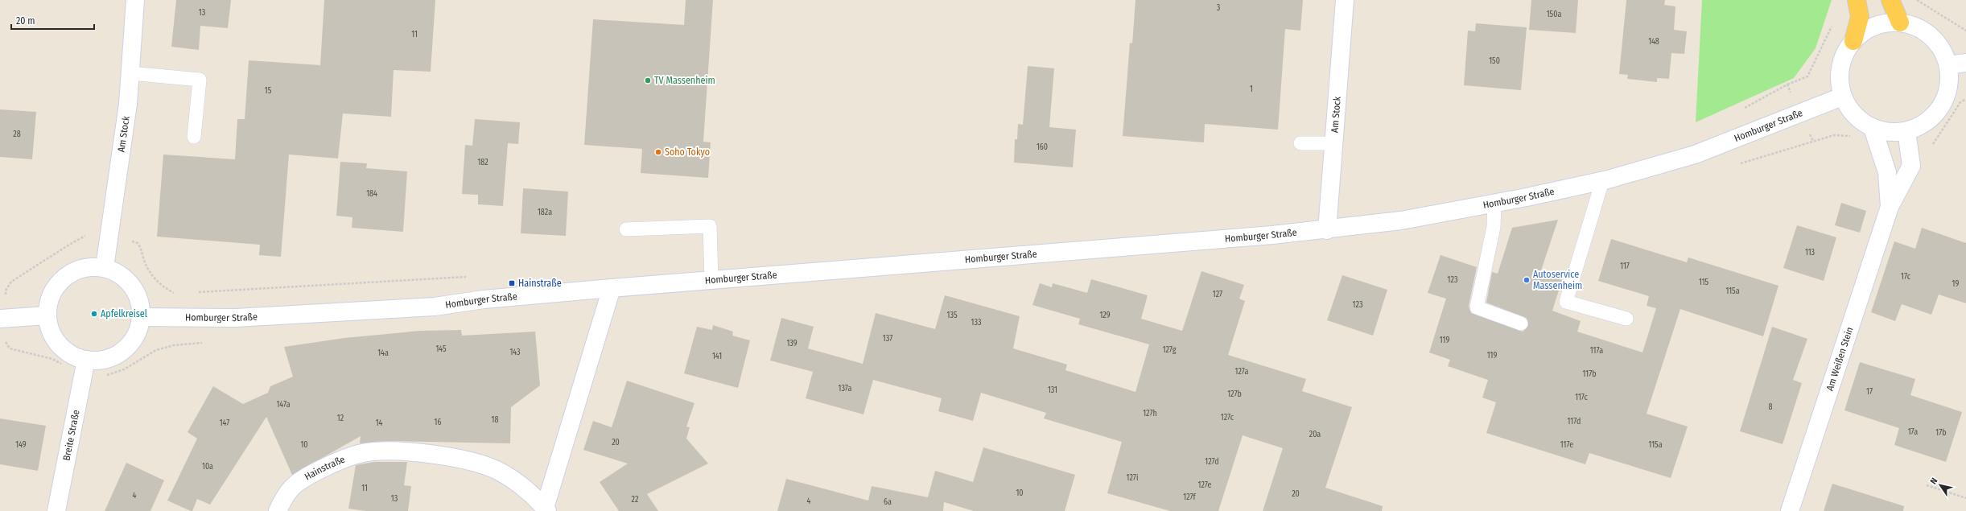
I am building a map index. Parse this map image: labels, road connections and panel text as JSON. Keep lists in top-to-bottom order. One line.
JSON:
{"streets":{"street":["Am Stock","Homburger Straße","Am Weißen Stein","Breite Straße","Hainstraße"]},"crossings":[["Am Stock","Homburger Straße"],["Am Stock","Breite Straße"],["Homburger Straße","Am Weißen Stein"],["Homburger Straße","Breite Straße"],["Homburger Straße","Hainstraße"]],"places":{"other":["TV Massenheim","Soho Tokyo","Autoservice Massenheim","Apfelkreisel"],"transit":["Hainstraße"]},"house_numbers":["3","13","150a","11","148","150","1","15","28","160","182","184","182a","113","117","17c","123","115","19","115a","127","123","135","129","133","137","119","139","145","127g","117a","143","14a","119","141","127a","117b","137a","131","17","127b","117c","147a","8","127h","127c","12","18","117d","16","147","14","17a","17b","20a","20","149","10","117e","115a","127d","10a","127i","127e","11","10","20","4","127f","13","22","4","6a"],"scale_bar":"20 m","north":"top left"}
